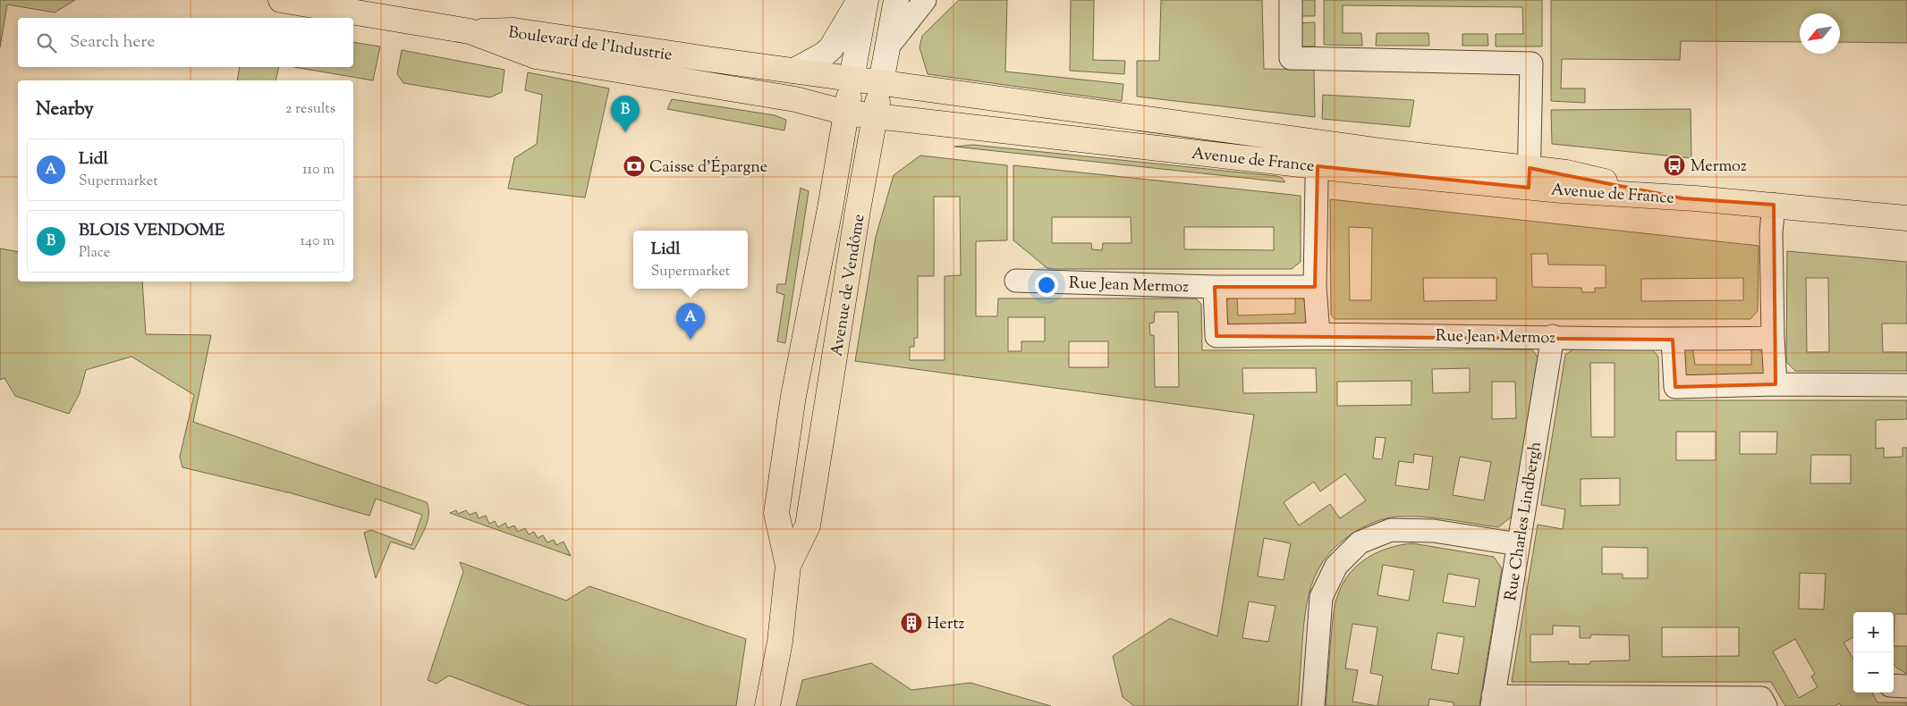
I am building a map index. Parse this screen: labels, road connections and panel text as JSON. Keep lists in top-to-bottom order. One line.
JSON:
{"streets":{"main road":["Boulevard de l'Industrie","Avenue de France","Avenue de Vendôme"],"street":["Rue Jean Mermoz","Rue Charles Lindbergh"]},"crossings":[["Boulevard de l'Industrie","Avenue de France"],["Boulevard de l'Industrie","Avenue de Vendôme"],["Avenue de France","Avenue de Vendôme"],["Rue Jean Mermoz","Rue Charles Lindbergh"]],"places":{"bus stop":["Mermoz"],"bank":["Caisse d'Épargne"],"building":["Hertz"]},"north":"bottom left","page":{"search":"Search here","heading":["Nearby","2 results"],"pins":["B","A"],"list":[{"mark":"A","name":"Lidl","note":"Supermarket","value":"110 m"},{"mark":"B","name":"BLOIS VENDOME","note":"Place","value":"140 m"}],"popup":["Lidl","Supermarket"],"map_buttons":["+","−"]}}
